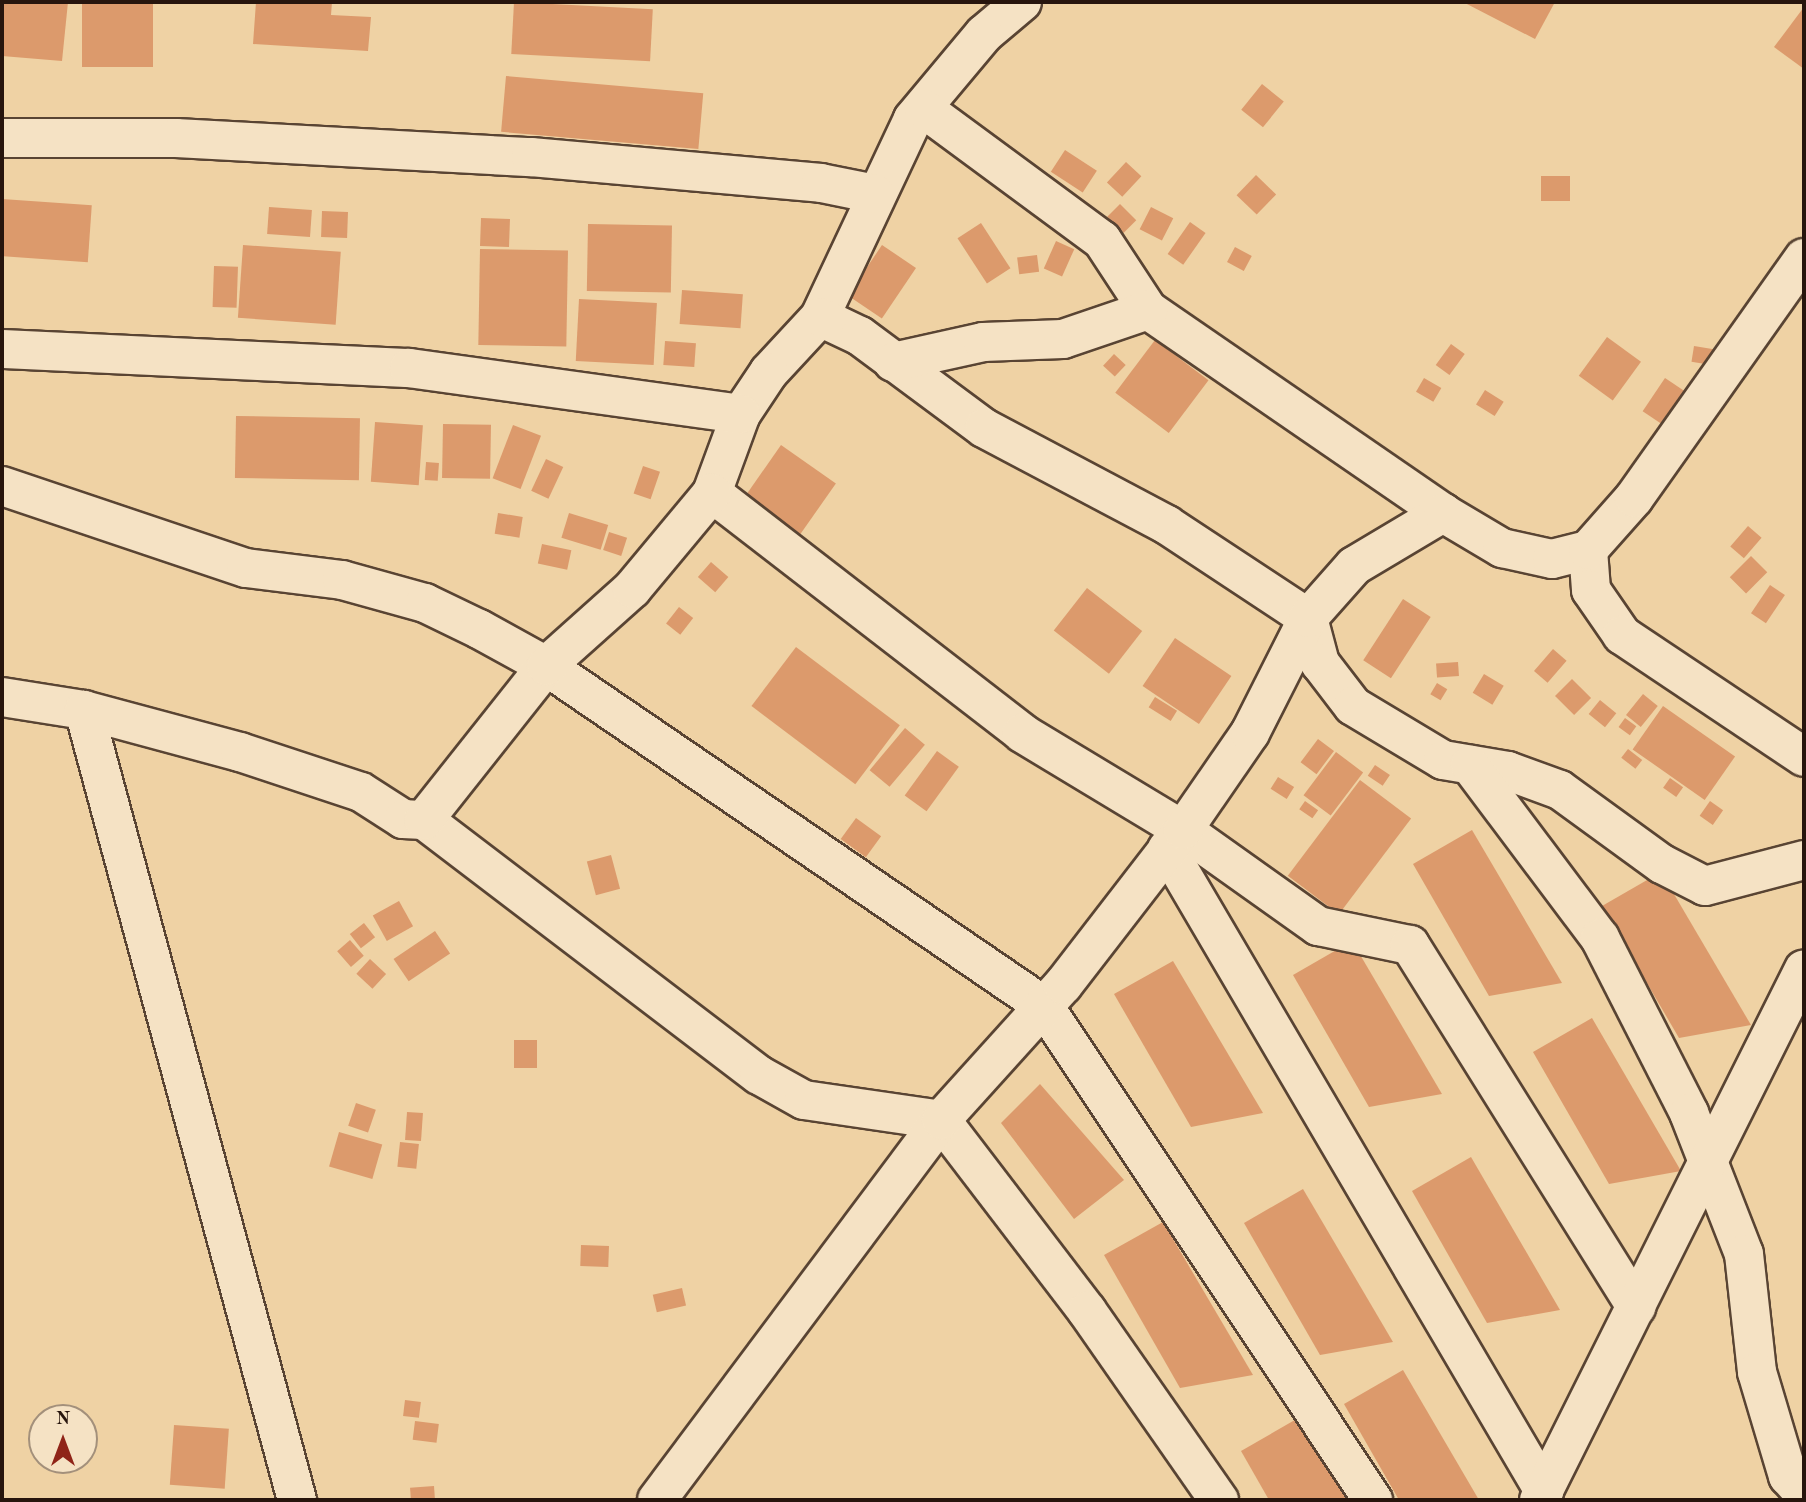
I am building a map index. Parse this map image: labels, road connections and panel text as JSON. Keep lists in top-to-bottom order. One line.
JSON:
{"north":"top"}
